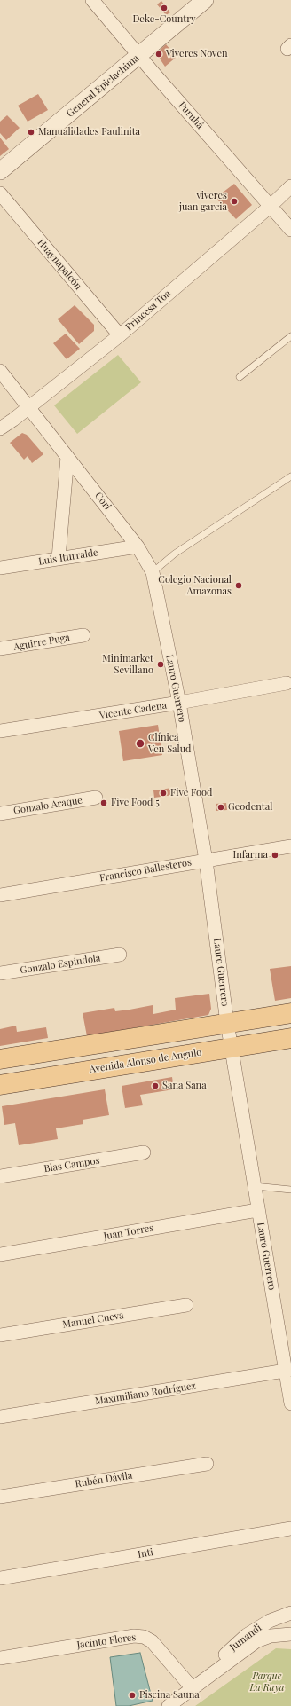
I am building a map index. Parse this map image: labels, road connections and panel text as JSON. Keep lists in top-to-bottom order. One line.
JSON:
{"streets":{"main road":["Avenida Alonso de Angulo"],"street":["General Epiclachima","Puruhá","Huaynapalcón","Princesa Toa","Cori","Luis Iturralde","Aguirre Puga","Lauro Guerrero","Vicente Cadena","Gonzalo Araque","Francisco Ballesteros","Gonzalo Espíndola","Blas Campos","Juan Torres","Manuel Cueva","Maximiliano Rodríguez","Rubén Dávila","Inti","Jumandi","Jacinto Flores"]},"crossings":[["General Epiclachima","Puruhá"],["Puruhá","Princesa Toa"],["Huaynapalcón","Princesa Toa"],["Princesa Toa","Cori"],["Cori","Luis Iturralde"],["Cori","Lauro Guerrero"],["Luis Iturralde","Lauro Guerrero"],["Lauro Guerrero","Vicente Cadena"],["Lauro Guerrero","Francisco Ballesteros"],["Lauro Guerrero","Avenida Alonso de Angulo"],["Lauro Guerrero","Juan Torres"],["Lauro Guerrero","Maximiliano Rodríguez"],["Jumandi","Jacinto Flores"]],"parks":["Parque La Raya"],"places":["Deke-Country","Viveres Noven","Manualidades Paulinita","viveres juan garcia","Colegio Nacional Amazonas","Minimarket Sevillano","Clínica Ven Salud","Five Food","Five Food 5","Geodental","Infarma","Sana Sana","Piscina Sauna"]}
